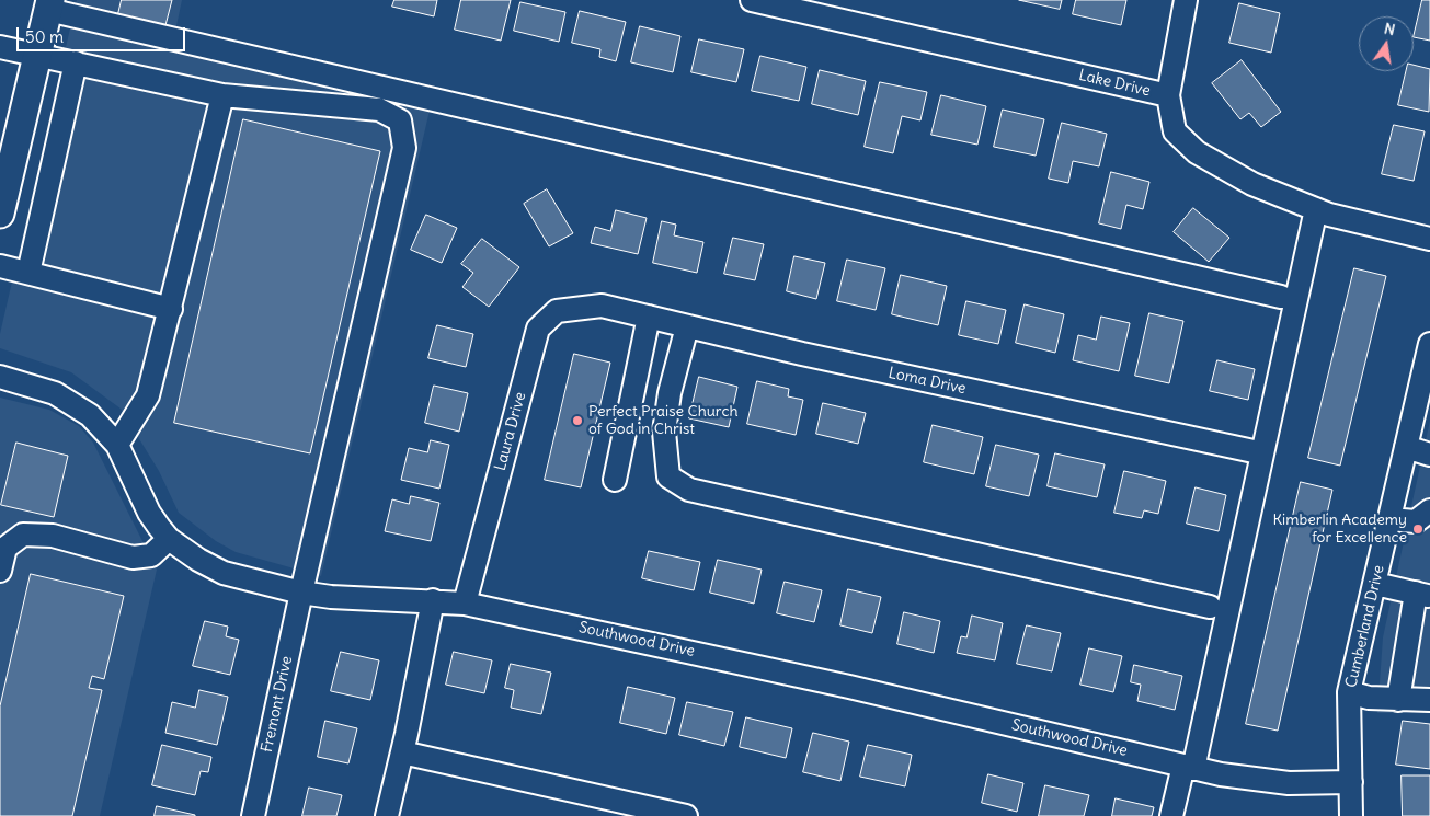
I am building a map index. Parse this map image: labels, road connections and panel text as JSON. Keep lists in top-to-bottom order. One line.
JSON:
{"streets":{"street":["Lake Drive","Loma Drive","Laura Drive","Cumberland Drive","Southwood Drive","Fremont Drive"]},"crossings":[["Loma Drive","Laura Drive"],["Laura Drive","Southwood Drive"],["Cumberland Drive","Southwood Drive"],["Southwood Drive","Fremont Drive"]],"places":["Perfect Praise Church of God in Christ","Kimberlin Academy for Excellence"],"scale_bar":"50 m","north":"top"}
